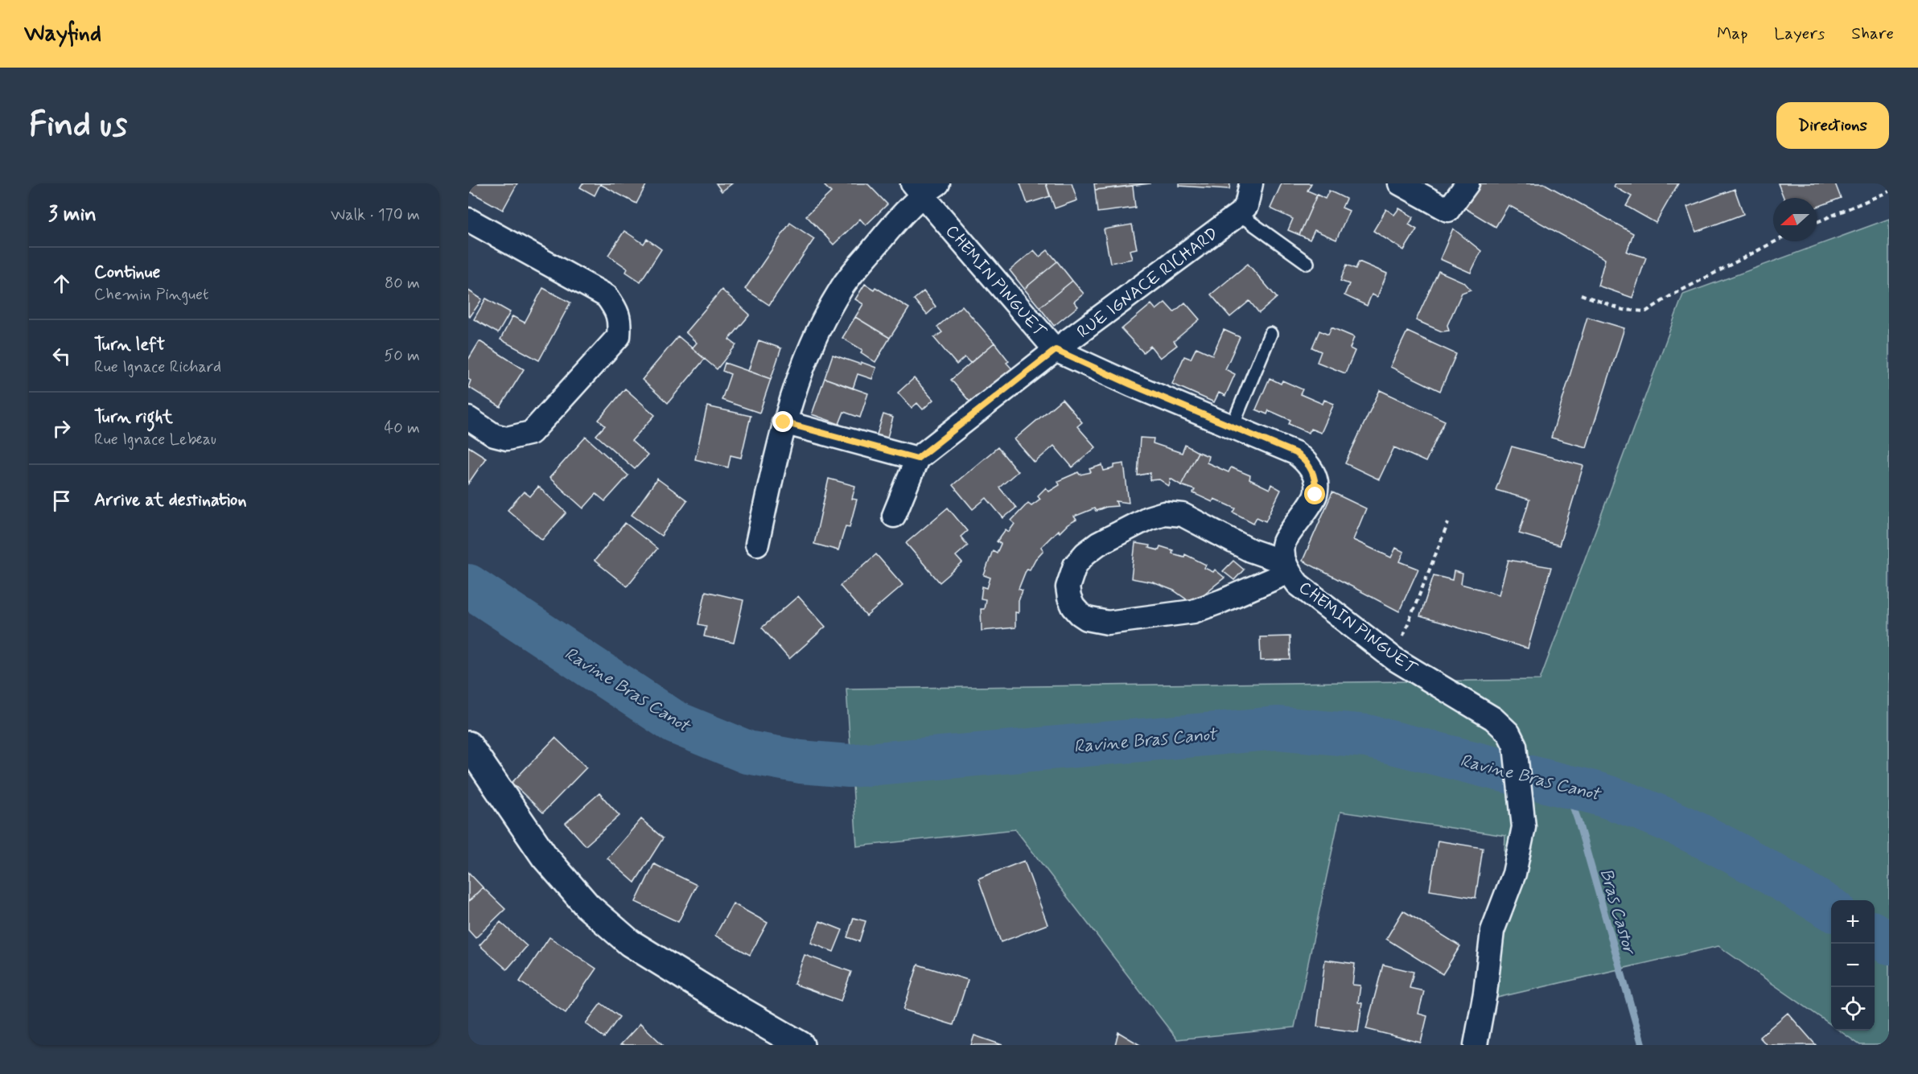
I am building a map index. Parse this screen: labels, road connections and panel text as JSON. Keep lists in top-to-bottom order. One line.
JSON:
{"streets":{"street":["CHEMIN PINGUET","RUE IGNACE RICHARD"]},"crossings":[["CHEMIN PINGUET","RUE IGNACE RICHARD"]],"water":["Ravine Bras Canot","Bras Castor"],"north":"left","page":{"header":"Wayfind","nav":["Map","Layers","Share"],"buttons":"Directions","title":"Find us","heading":["3 min","Walk · 170 m"],"list":[["Continue","Chemin Pinguet","80 m"],["Turn left","Rue Ignace Richard","50 m"],["Turn right","Rue Ignace Lebeau","40 m"],"Arrive at destination"],"map_buttons":["+","−"]}}
